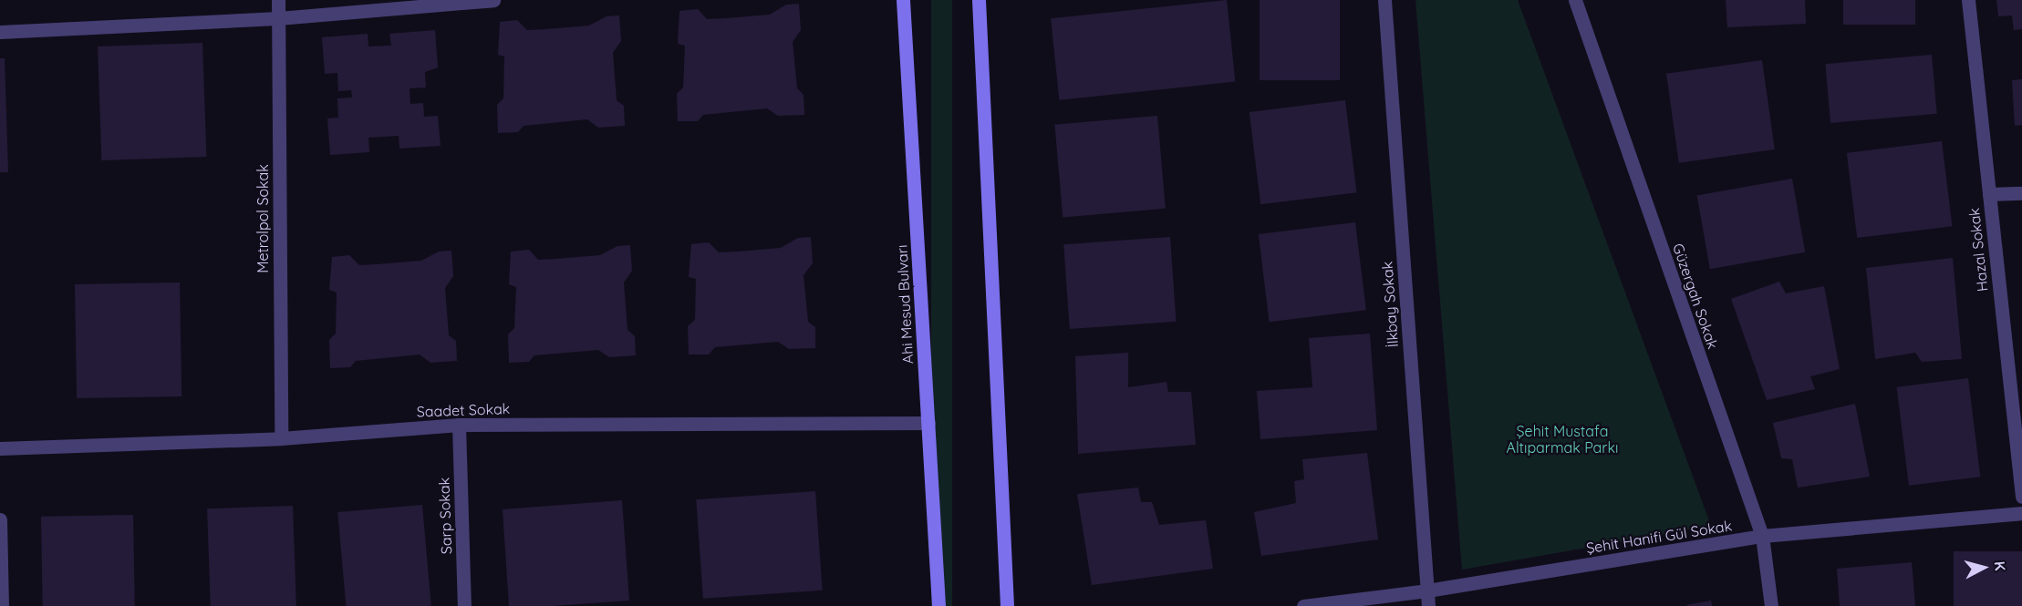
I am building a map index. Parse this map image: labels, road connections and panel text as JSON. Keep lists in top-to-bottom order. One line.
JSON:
{"streets":{"main road":["Ahi Mesud Bulvarı"],"street":["Metrolpol Sokak","Hazal Sokak","Güzergah Sokak","İlkbay Sokak","Saadet Sokak","Sarp Sokak","Şehit Hanifi Gül Sokak"]},"crossings":[["Metrolpol Sokak","Saadet Sokak"],["Güzergah Sokak","Şehit Hanifi Gül Sokak"],["Ahi Mesud Bulvarı","Saadet Sokak"],["İlkbay Sokak","Şehit Hanifi Gül Sokak"],["Saadet Sokak","Sarp Sokak"]],"parks":["Şehit Mustafa Altıparmak Parkı"],"north":"right"}
